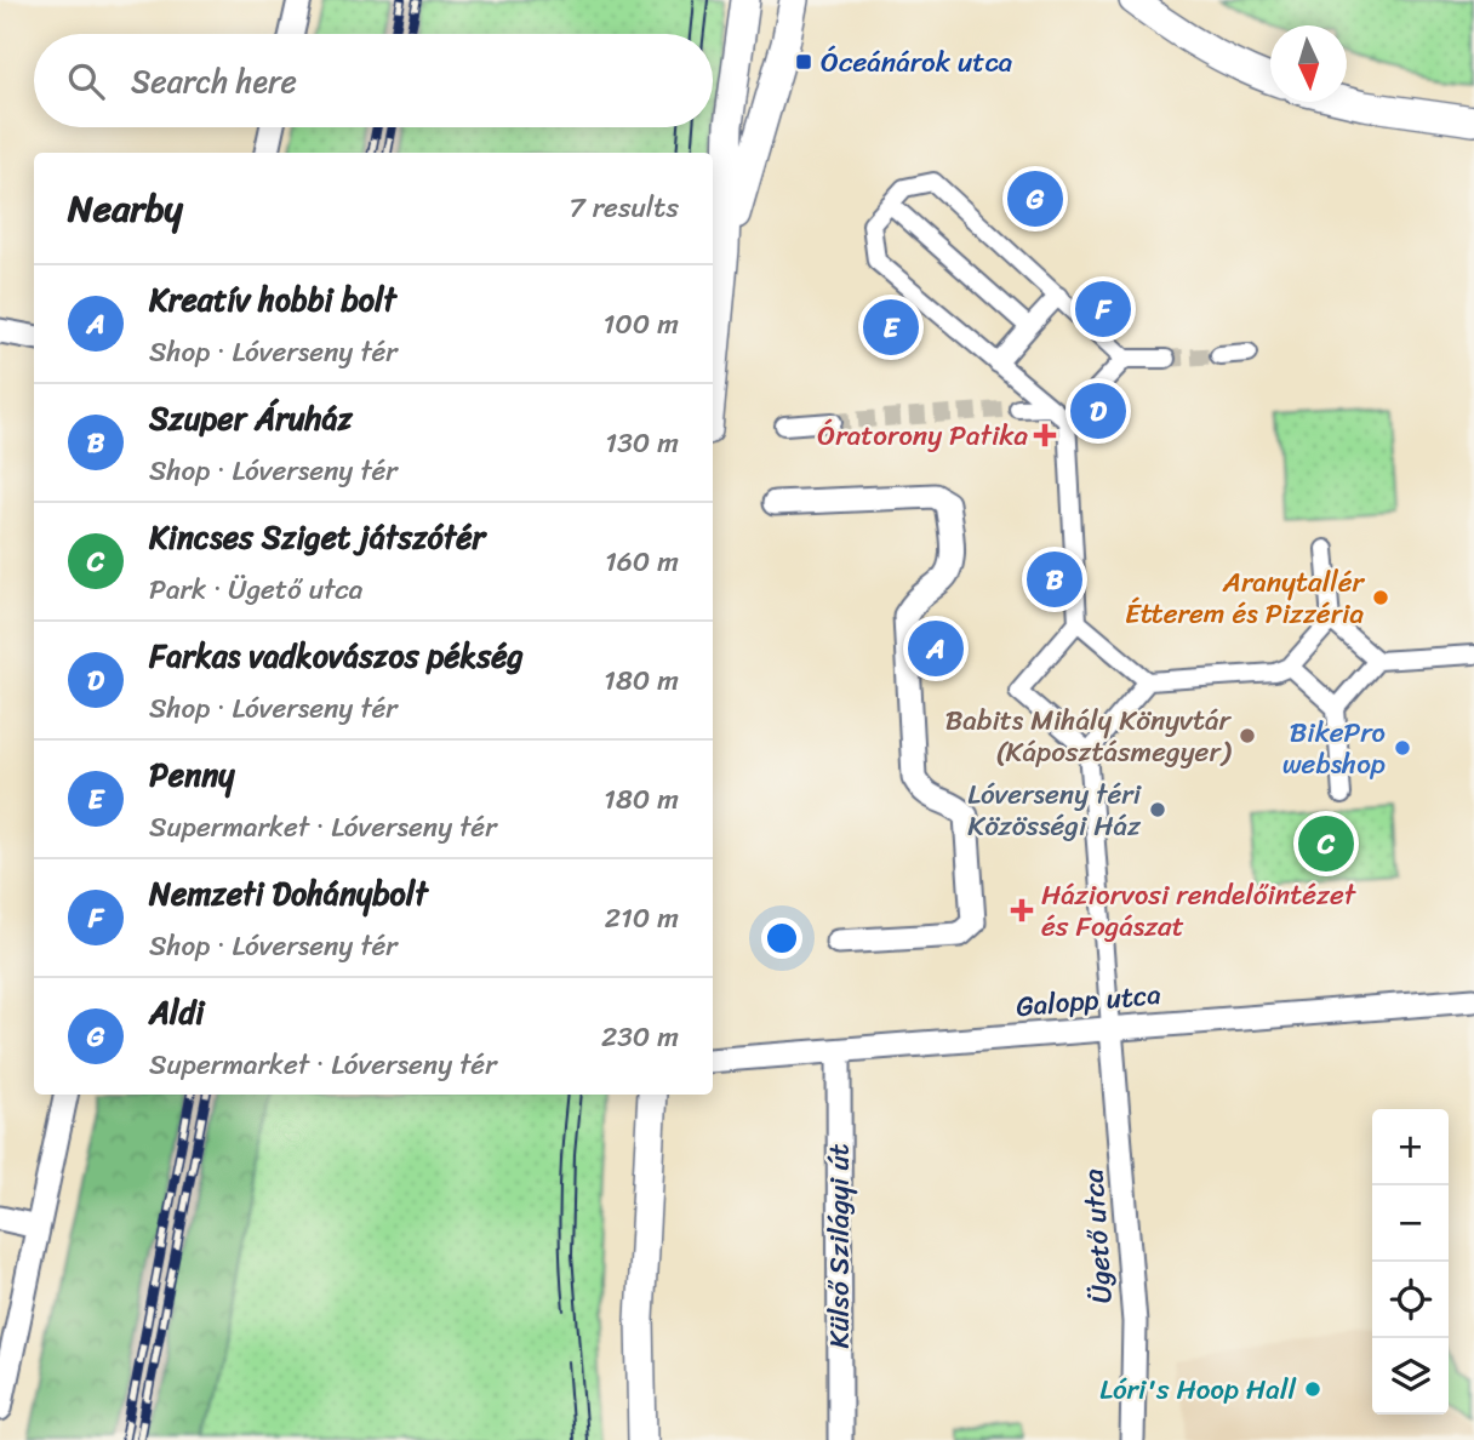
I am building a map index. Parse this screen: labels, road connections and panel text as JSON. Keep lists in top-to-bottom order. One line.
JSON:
{"streets":{"street":["Galopp utca","Ügető utca","Külső Szilágyi út"]},"crossings":[["Galopp utca","Ügető utca"],["Galopp utca","Külső Szilágyi út"]],"places":{"transit":["Óceánárok utca"],"health":["Óratorony Patika","Háziorvosi rendelőintézet és Fogászat"],"other":["Aranytallér Étterem és Pizzéria","Babits Mihály Könyvtár (Káposztásmegyer)","BikePro webshop","Lóverseny téri Közösségi Ház","Lóri's Hoop Hall"]},"north":"bottom","page":{"search":"Search here","heading":["Nearby","7 results"],"pins":["G","F","E","D","B","A","C"],"list":[{"mark":"A","name":"Kreatív hobbi bolt","note":"Shop · Lóverseny tér","value":"100 m"},{"mark":"B","name":"Szuper Áruház","note":"Shop · Lóverseny tér","value":"130 m"},{"mark":"C","name":"Kincses Sziget játszótér","note":"Park · Ügető utca","value":"160 m"},{"mark":"D","name":"Farkas vadkovászos pékség","note":"Shop · Lóverseny tér","value":"180 m"},{"mark":"E","name":"Penny","note":"Supermarket · Lóverseny tér","value":"180 m"},{"mark":"F","name":"Nemzeti Dohánybolt","note":"Shop · Lóverseny tér","value":"210 m"},{"mark":"G","name":"Aldi","note":"Supermarket · Lóverseny tér","value":"230 m"}],"map_buttons":["+","−"]}}
